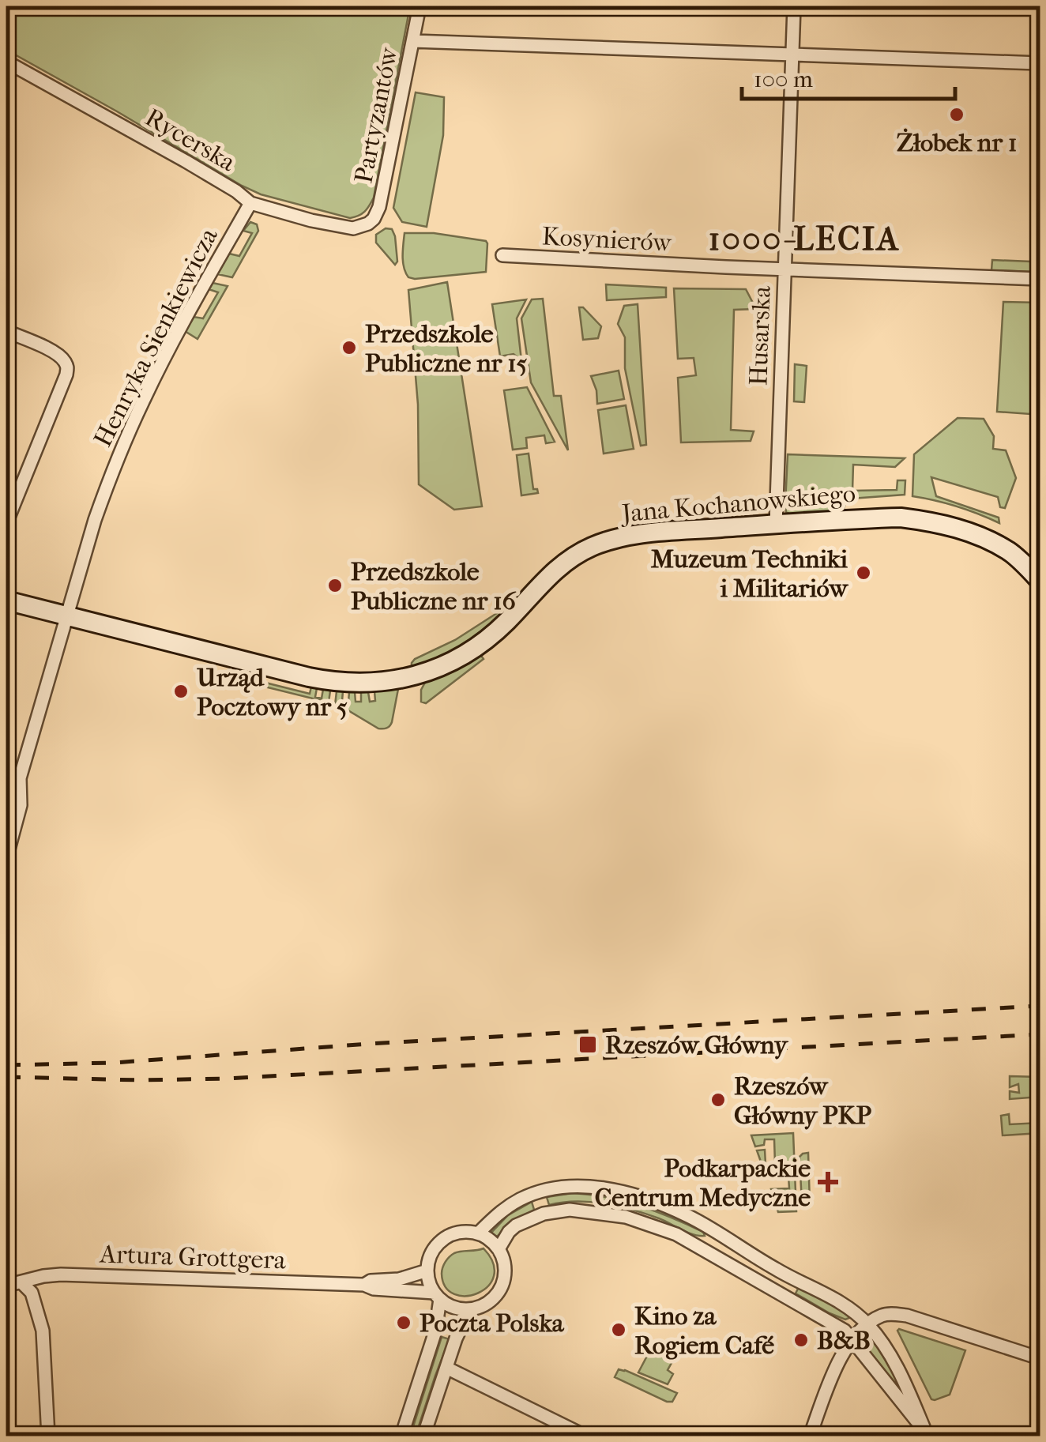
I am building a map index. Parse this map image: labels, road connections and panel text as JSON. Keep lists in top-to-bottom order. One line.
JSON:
{"streets":{"street":["Partyzantów","Rycerska","Kosynierów","Husarska","Henryka Sienkiewicza","Jana Kochanowskiego","Artura Grottgera"]},"crossings":[["Partyzantów","Rycerska"],["Rycerska","Henryka Sienkiewicza"],["Kosynierów","Husarska"],["Husarska","Jana Kochanowskiego"],["Henryka Sienkiewicza","Jana Kochanowskiego"]],"districts":["1000-LECIA"],"places":{"other":["Żłobek nr 1","Przedszkole Publiczne nr 15","Muzeum Techniki i Militariów","Przedszkole Publiczne nr 16","Urząd Pocztowy nr 5","Rzeszów Główny PKP","Poczta Polska","Kino za Rogiem Café","B&B"],"transit":["Rzeszów Główny"],"health":["Podkarpackie Centrum Medyczne"]},"scale_bar":"100 m"}
